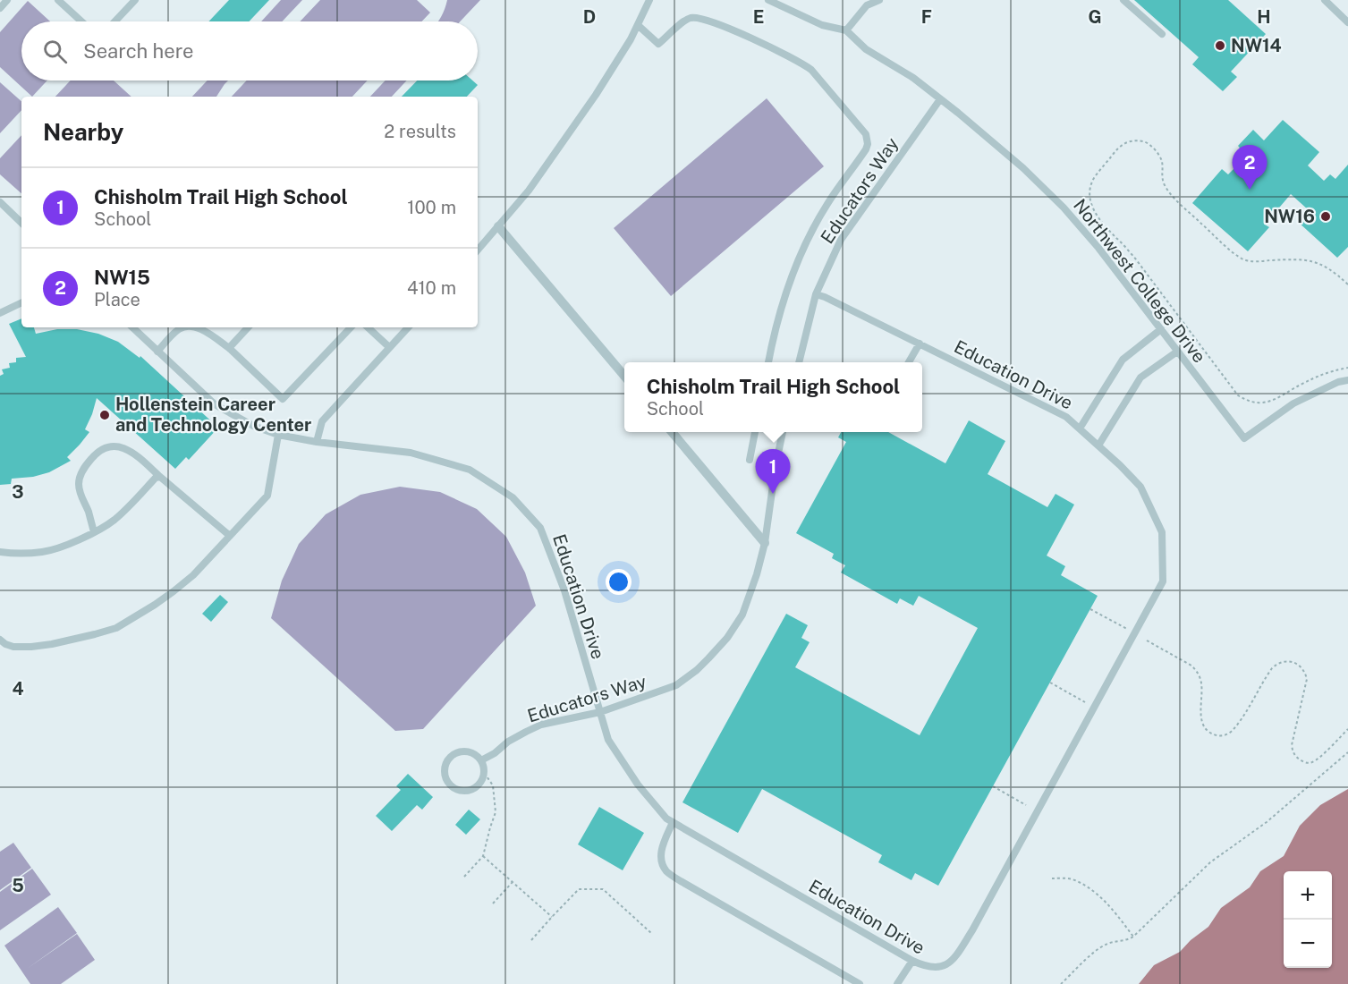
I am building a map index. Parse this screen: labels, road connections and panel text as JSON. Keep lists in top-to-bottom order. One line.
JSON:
{"streets":{"lane":["Educators Way","Northwest College Drive","Education Drive"]},"crossings":[["Educators Way","Northwest College Drive"],["Educators Way","Education Drive"]],"places":["NW14","NW16","Hollenstein Career and Technology Center"],"page":{"search":"Search here","heading":["Nearby","2 results"],"pins":["2","1"],"list":[{"mark":"1","name":"Chisholm Trail High School","note":"School","value":"100 m"},{"mark":"2","name":"NW15","note":"Place","value":"410 m"}],"popup":["Chisholm Trail High School","School"],"map_buttons":["+","−"]},"grid":{"columns":["D","E","F","G","H"],"rows":["3","4","5"]}}
